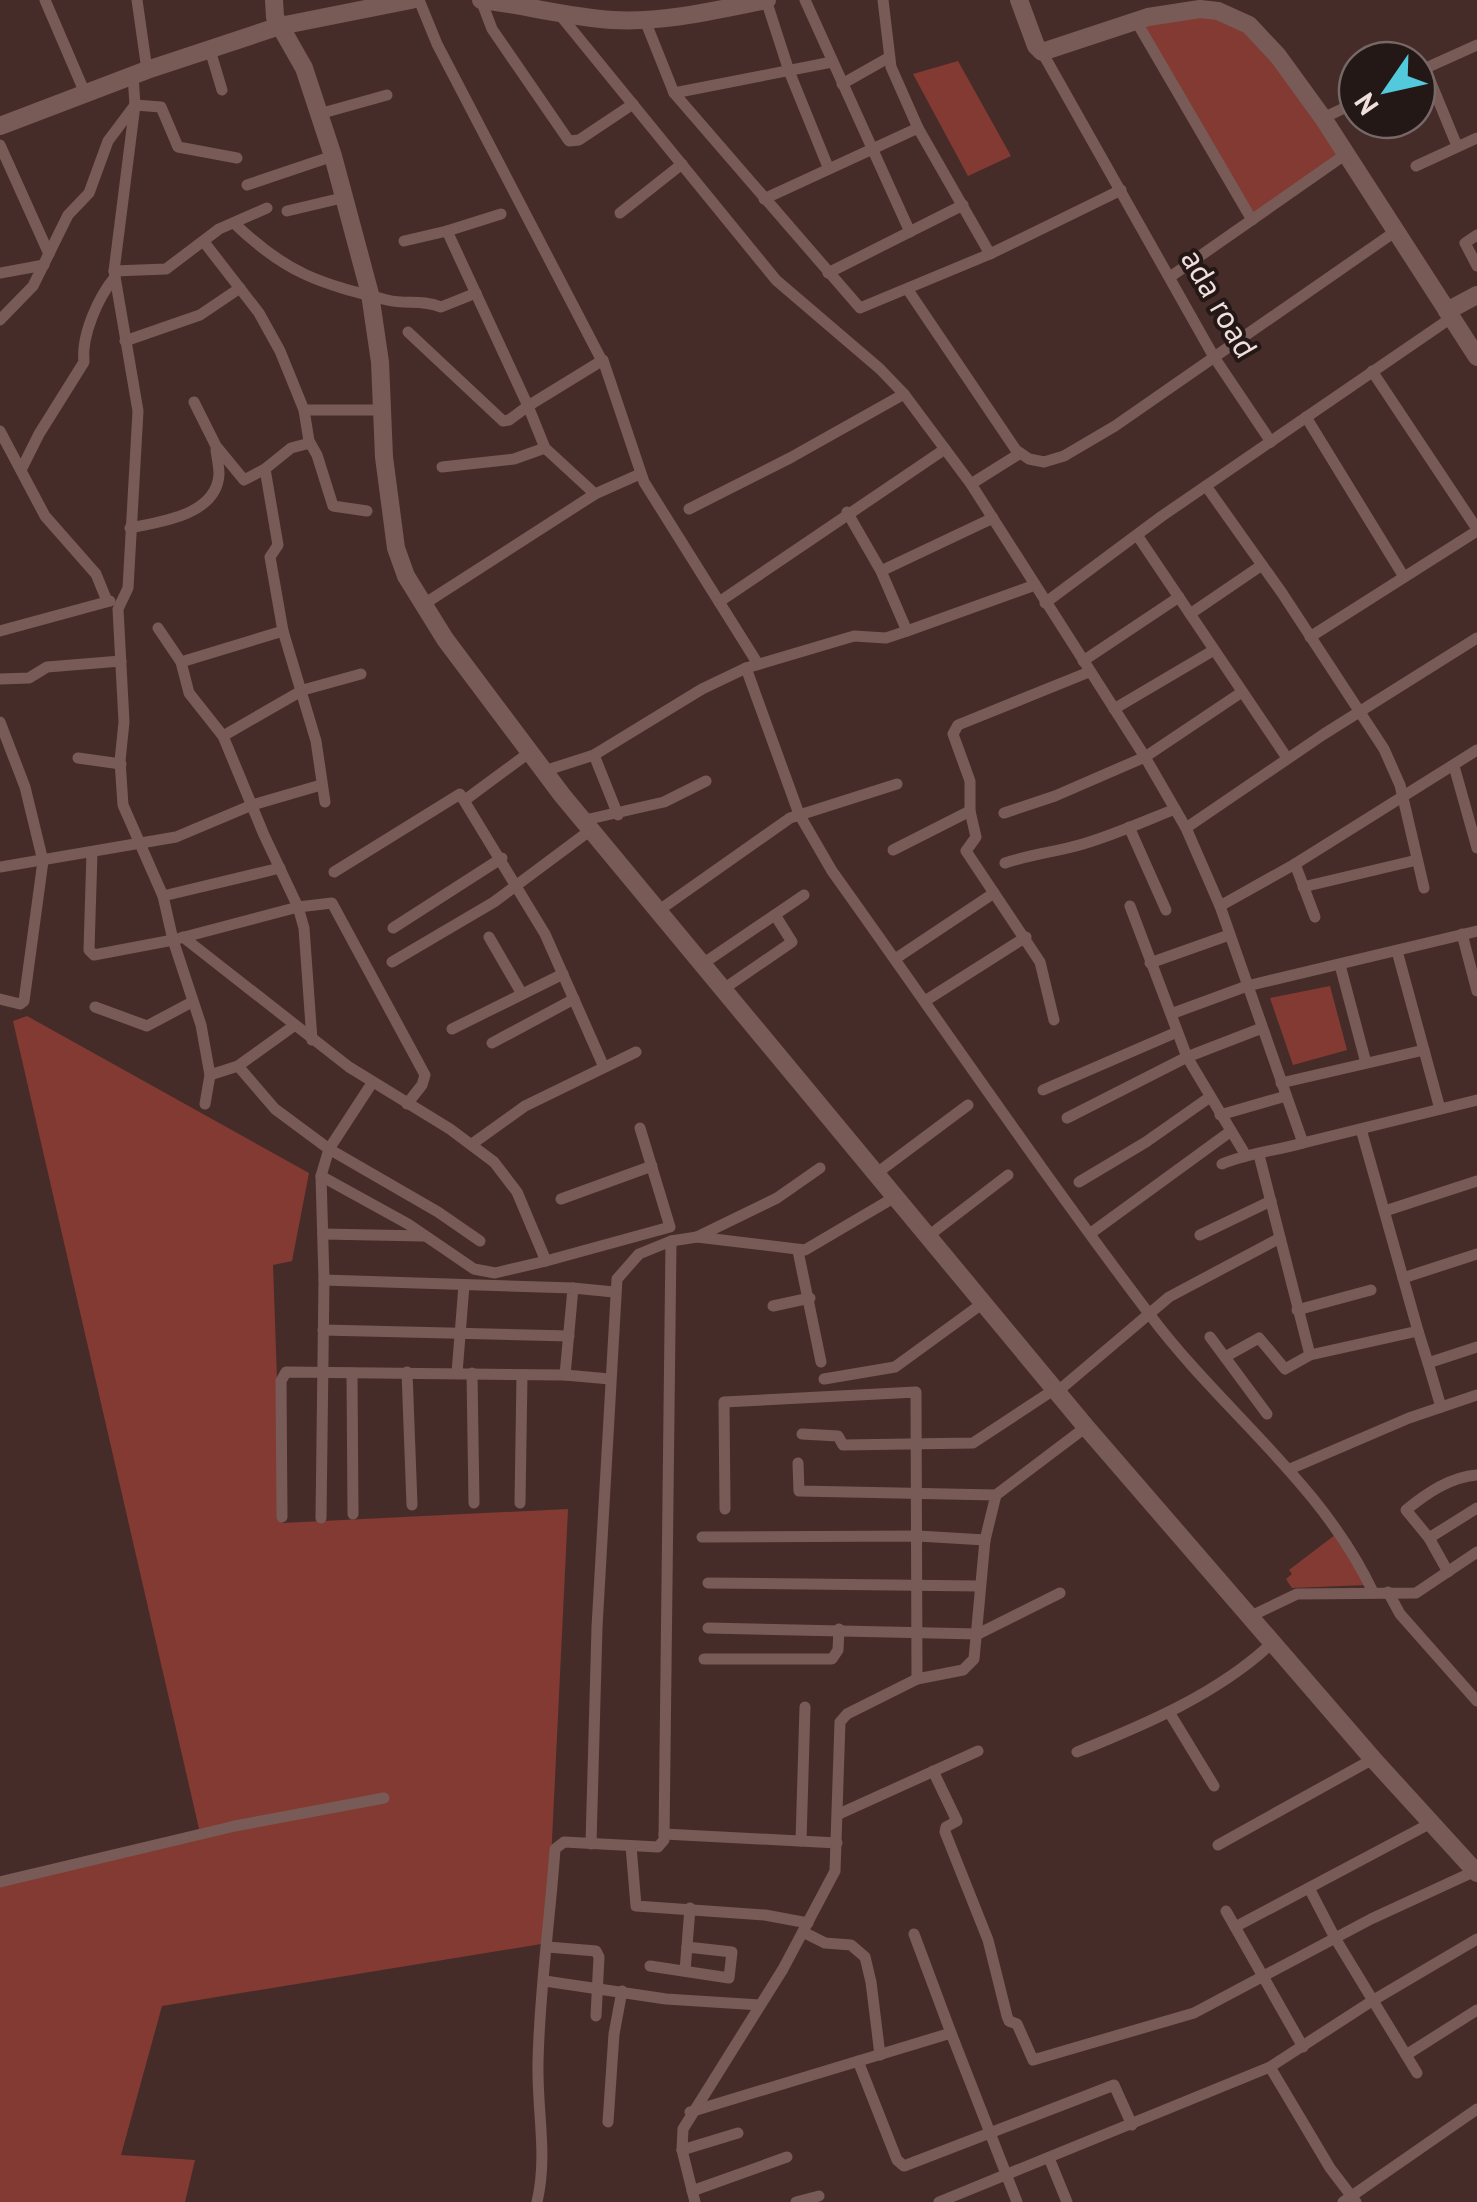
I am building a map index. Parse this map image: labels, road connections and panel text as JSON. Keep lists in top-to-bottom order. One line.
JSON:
{"streets":{"main road":["ada road"]},"north":"bottom left"}
